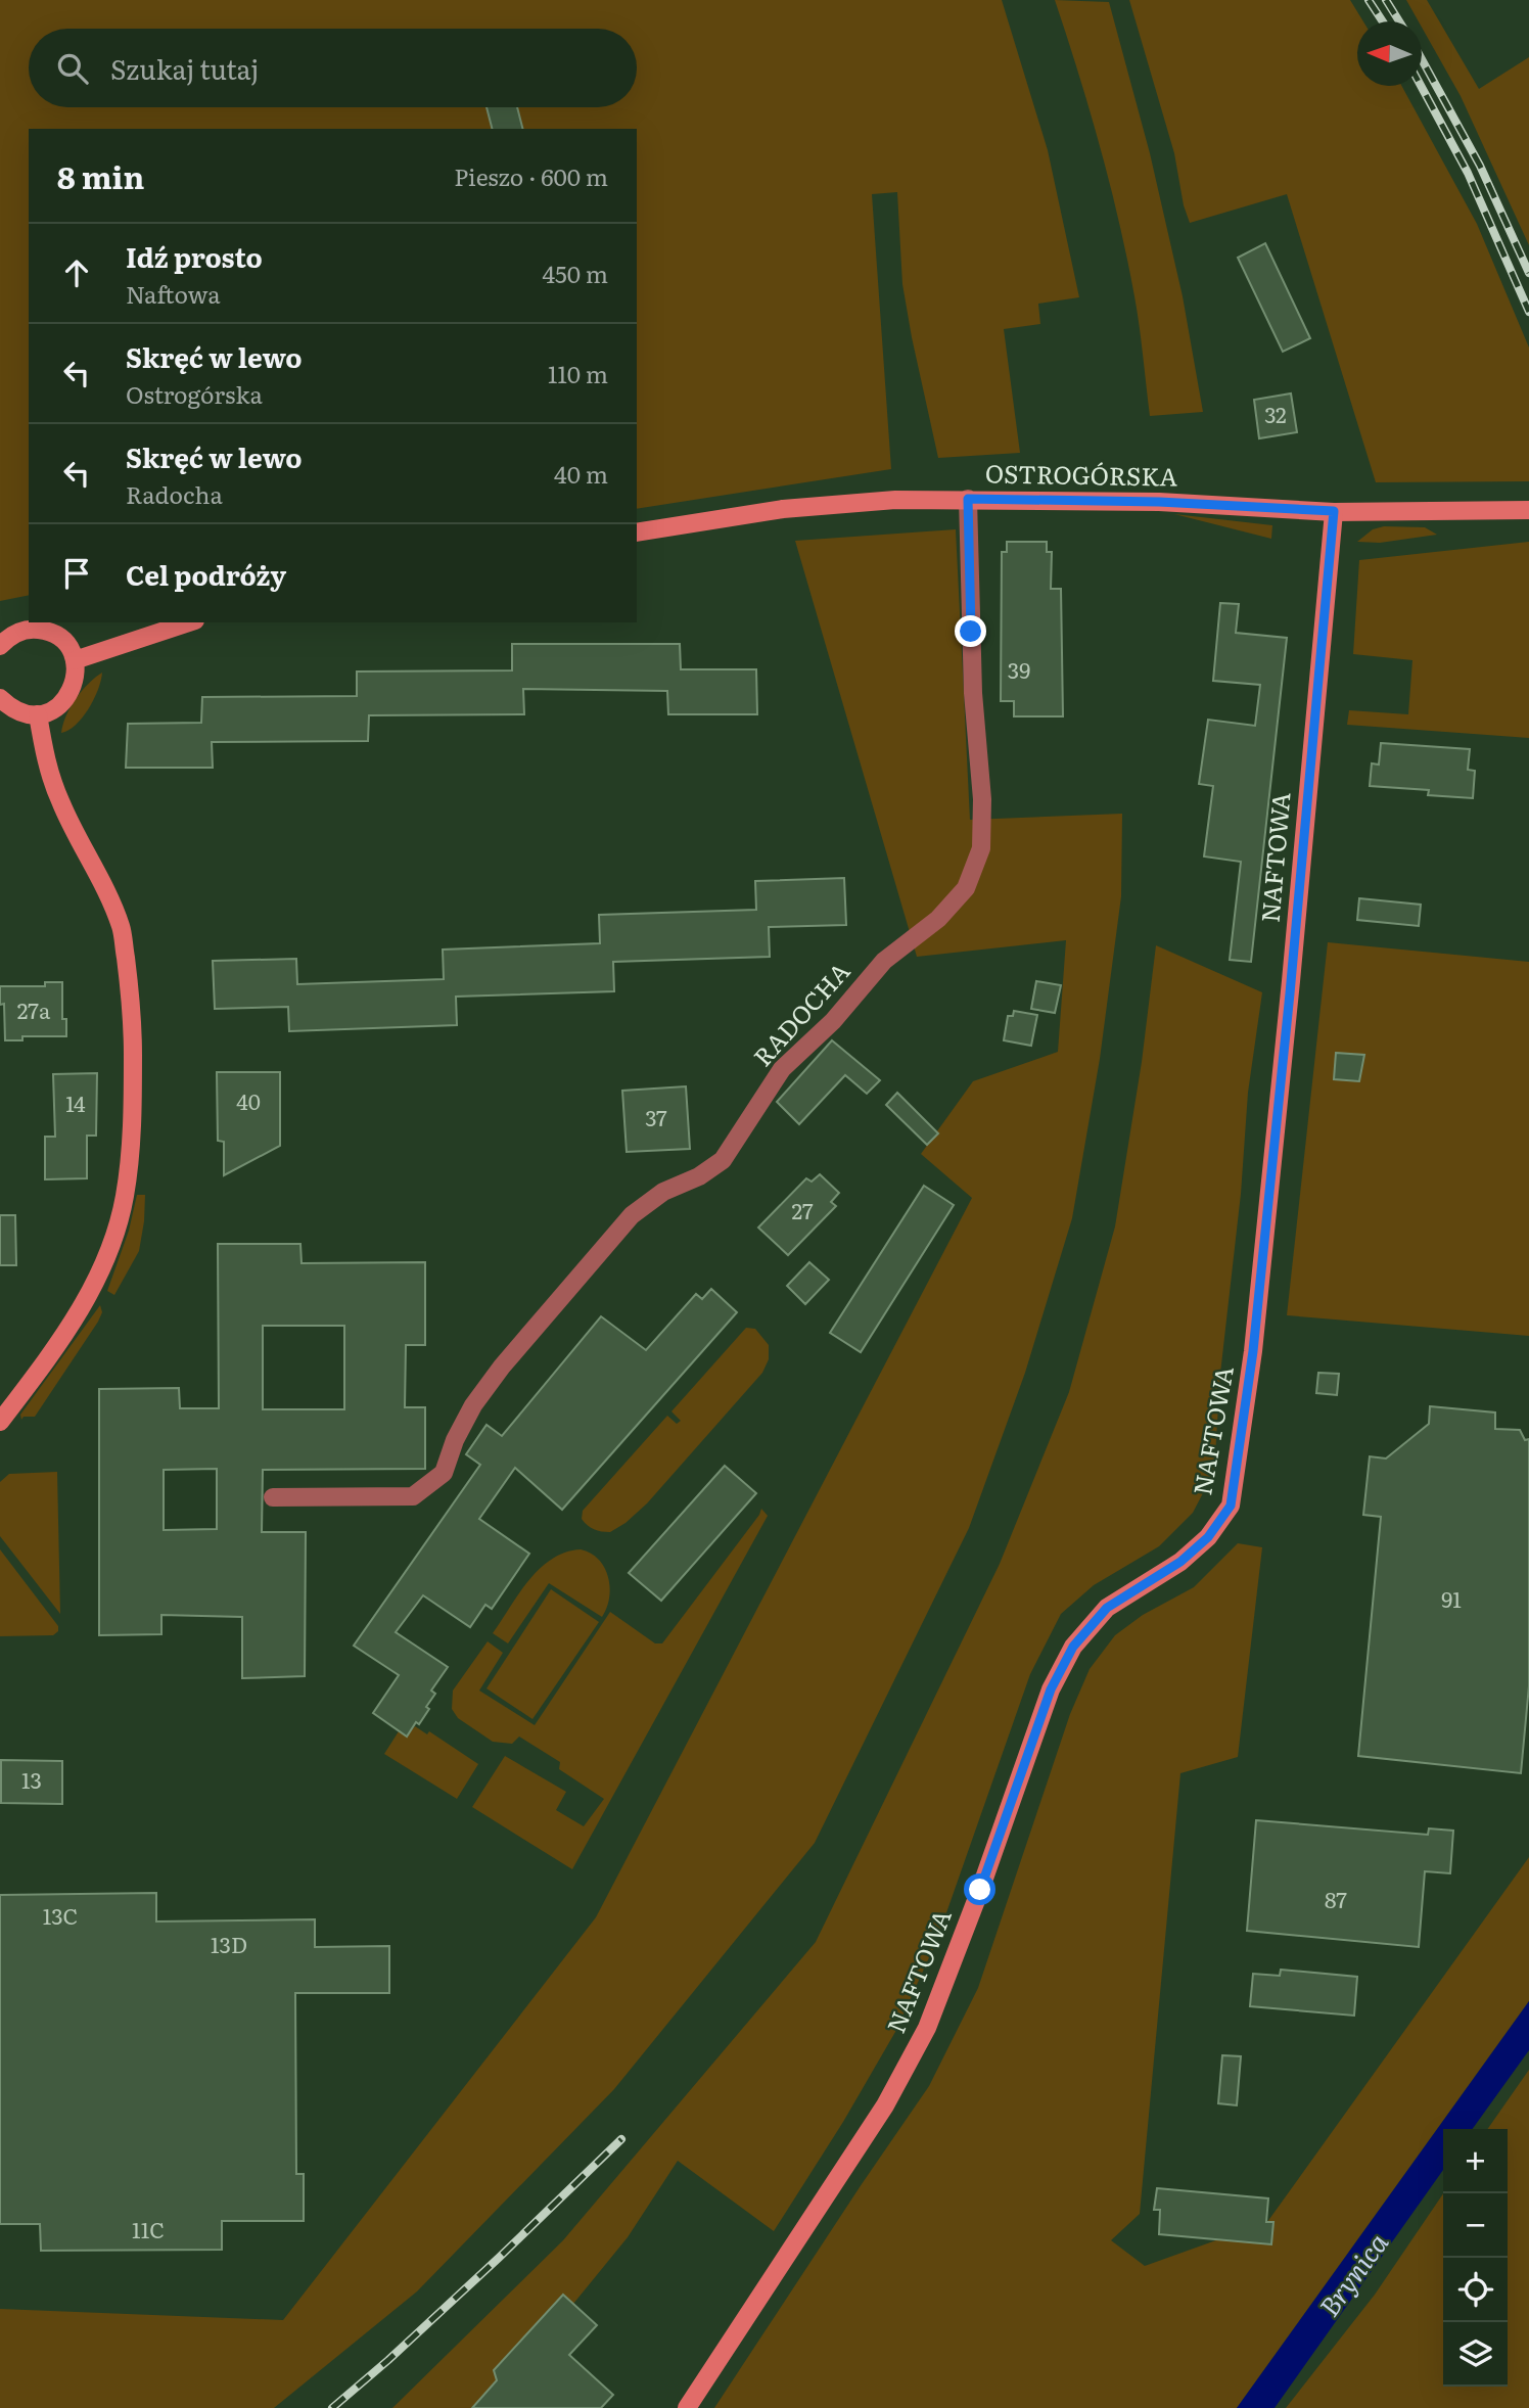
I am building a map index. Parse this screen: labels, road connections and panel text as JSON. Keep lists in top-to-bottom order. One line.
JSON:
{"streets":{"street":["OSTROGÓRSKA","NAFTOWA","RADOCHA"]},"crossings":[["OSTROGÓRSKA","NAFTOWA"],["OSTROGÓRSKA","RADOCHA"]],"water":["Brynica"],"house_numbers":["32","39","27a","40","14","37","27","91","13","87","13C","13D","11C"],"north":"left","page":{"search":"Szukaj tutaj","heading":["8 min","Pieszo · 600 m"],"list":[["Idź prosto","Naftowa","450 m"],["Skręć w lewo","Ostrogórska","110 m"],["Skręć w lewo","Radocha","40 m"],"Cel podróży"],"map_buttons":["+","−"]}}
